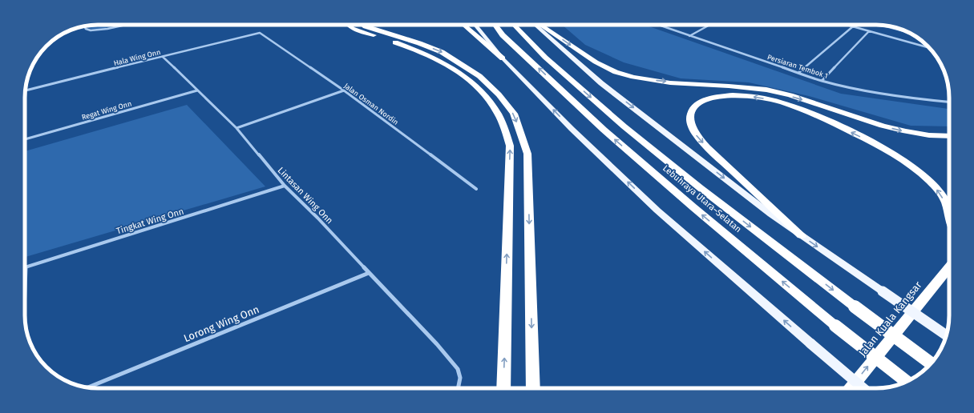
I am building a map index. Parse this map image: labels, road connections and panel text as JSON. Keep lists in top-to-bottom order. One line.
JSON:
{"streets":{"highway":["Lebuhraya Utara–Selatan","Jalan Kuala Kangsar"],"street":["Hala Wing Onn","Persiaran Tembok 1","Jalan Osman Nordin","Regat Wing Onn","Lintasan Wing Onn","Tingkat Wing Onn","Lorong Wing Onn"]},"crossings":[["Hala Wing Onn","Jalan Osman Nordin"],["Hala Wing Onn","Lintasan Wing Onn"],["Regat Wing Onn","Lintasan Wing Onn"],["Lintasan Wing Onn","Tingkat Wing Onn"],["Lintasan Wing Onn","Lorong Wing Onn"]],"one_way":["Jalan Kuala Kangsar"]}
